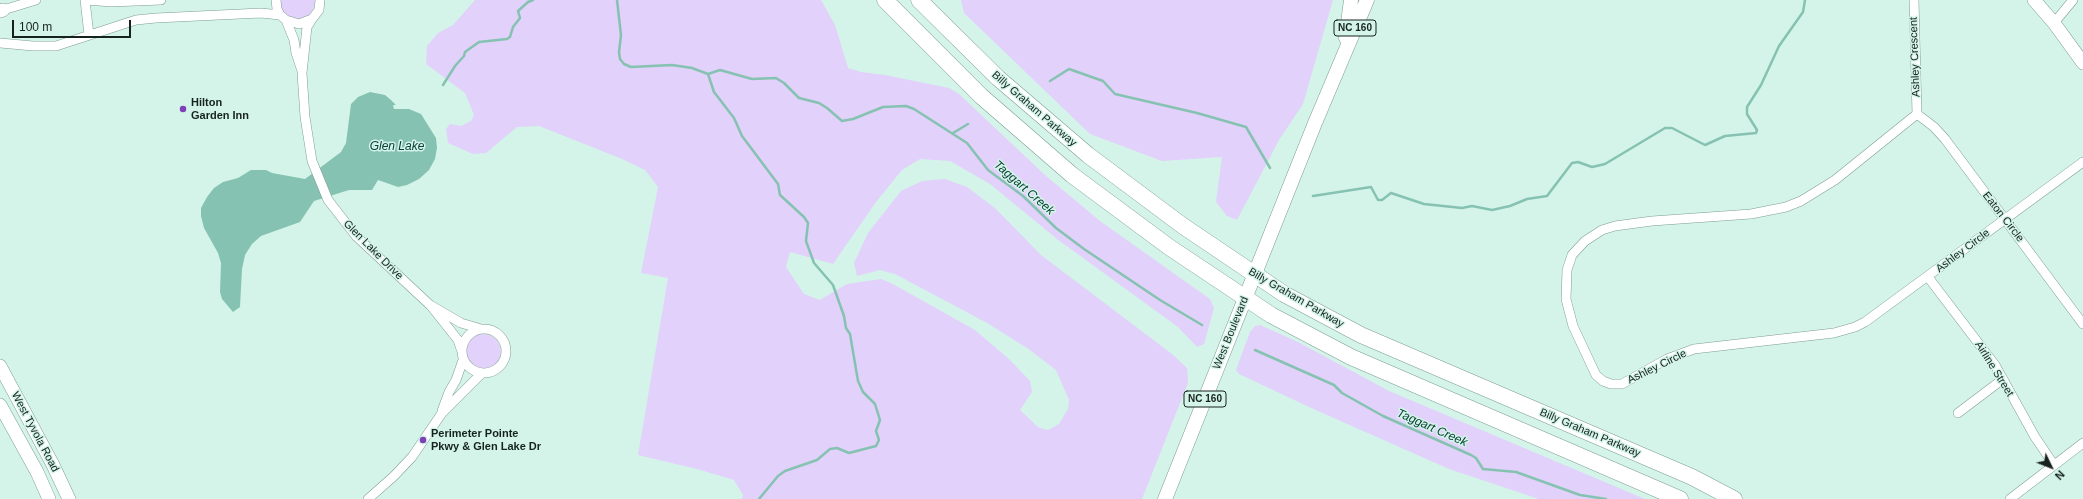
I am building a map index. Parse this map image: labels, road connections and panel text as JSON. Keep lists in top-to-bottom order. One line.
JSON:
{"streets":{"highway":["Billy Graham Parkway"],"main road":["NC 160","West Boulevard","West Tyvola Road"],"street":["Ashley Crescent","Eaton Circle","Glen Lake Drive","Ashley Circle","Airline Street"]},"crossings":[["Ashley Crescent","Eaton Circle"],["Ashley Crescent","Ashley Circle"],["Billy Graham Parkway","West Boulevard"],["Eaton Circle","Ashley Circle"],["Ashley Circle","Airline Street"]],"water":["Glen Lake","Taggart Creek"],"places":["Hilton Garden Inn","Perimeter Pointe Pkwy & Glen Lake Dr"],"scale_bar":"100 m","north":"bottom right"}
